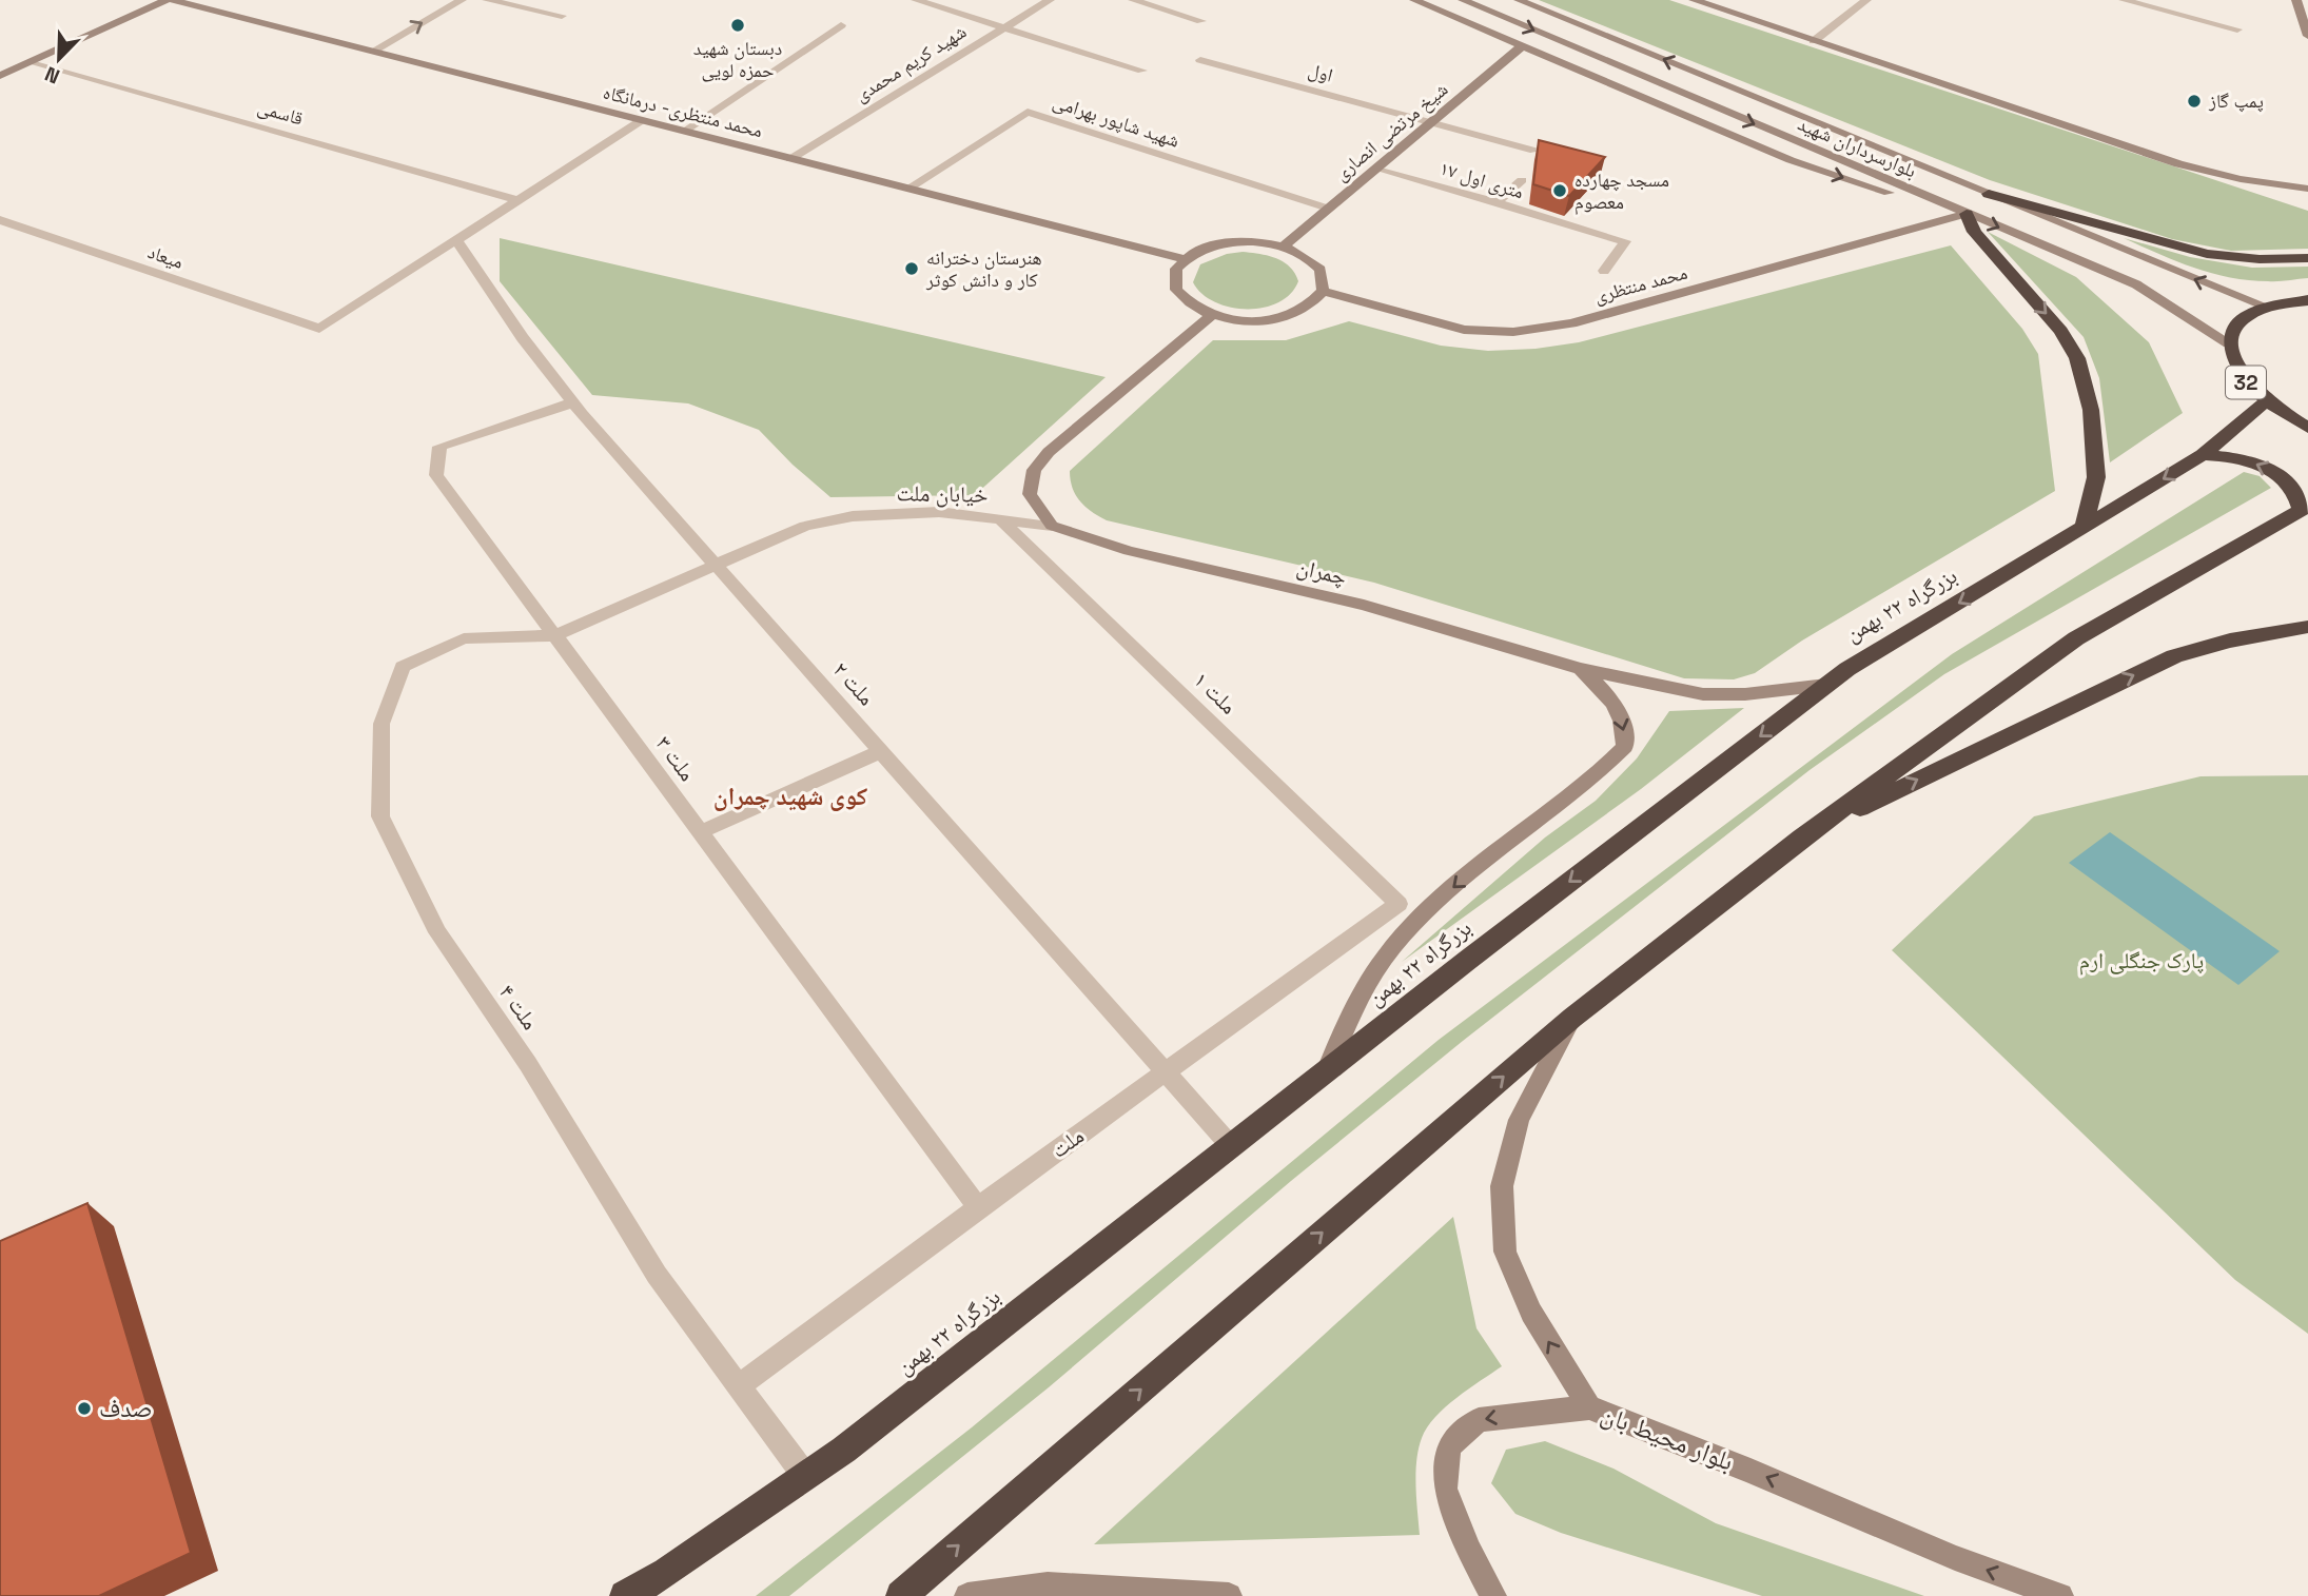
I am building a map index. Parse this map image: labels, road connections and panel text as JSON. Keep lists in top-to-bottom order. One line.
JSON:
{"streets":{"highway":["32","بزرگراه ۲۲ بهمن"],"main road":["محمد منتظری- درمانگاه","شیخ مرتضی انصاری","بلوارسرداران شهید","محمد منتظری","چمران","بلوار محیط بان"],"street":["شهید کریم محمدی","اول","قاسمی","شهید شاپور بهرامی","۱۷ متری اول","میعاد","خیابان ملت","ملت ۲","ملت ۱","ملت ۳","ملت ۴","ملت"]},"crossings":[["شهید کریم محمدی","محمد منتظری- درمانگاه"],["اول","شیخ مرتضی انصاری"],["محمد منتظری- درمانگاه","شهید شاپور بهرامی"],["شهید شاپور بهرامی","شیخ مرتضی انصاری"],["شیخ مرتضی انصاری","۱۷ متری اول"],["بلوارسرداران شهید","محمد منتظری"],["بلوارسرداران شهید","32"],["میعاد","ملت ۲"],["32","بزرگراه ۲۲ بهمن"],["خیابان ملت","چمران"],["خیابان ملت","ملت ۲"],["خیابان ملت","ملت ۱"],["خیابان ملت","ملت ۳"],["خیابان ملت","ملت ۴"],["چمران","بزرگراه ۲۲ بهمن"],["بزرگراه ۲۲ بهمن","ملت ۲"],["بزرگراه ۲۲ بهمن","ملت ۴"],["ملت ۲","ملت ۳"],["ملت ۲","ملت"],["ملت ۱","ملت"],["ملت ۳","ملت ۴"],["ملت ۳","ملت"],["ملت ۴","ملت"]],"one_way":["بلوار محیط بان"],"districts":["کوی شهید چمران"],"parks":["پارک جنگلی ارم"],"places":["دبستان شهید حمزه لویی","پمپ گاز","مسجد چهارده معصوم","هنرستان دخترانه کار و دانش کوثر","صدف"],"north":"bottom left"}
